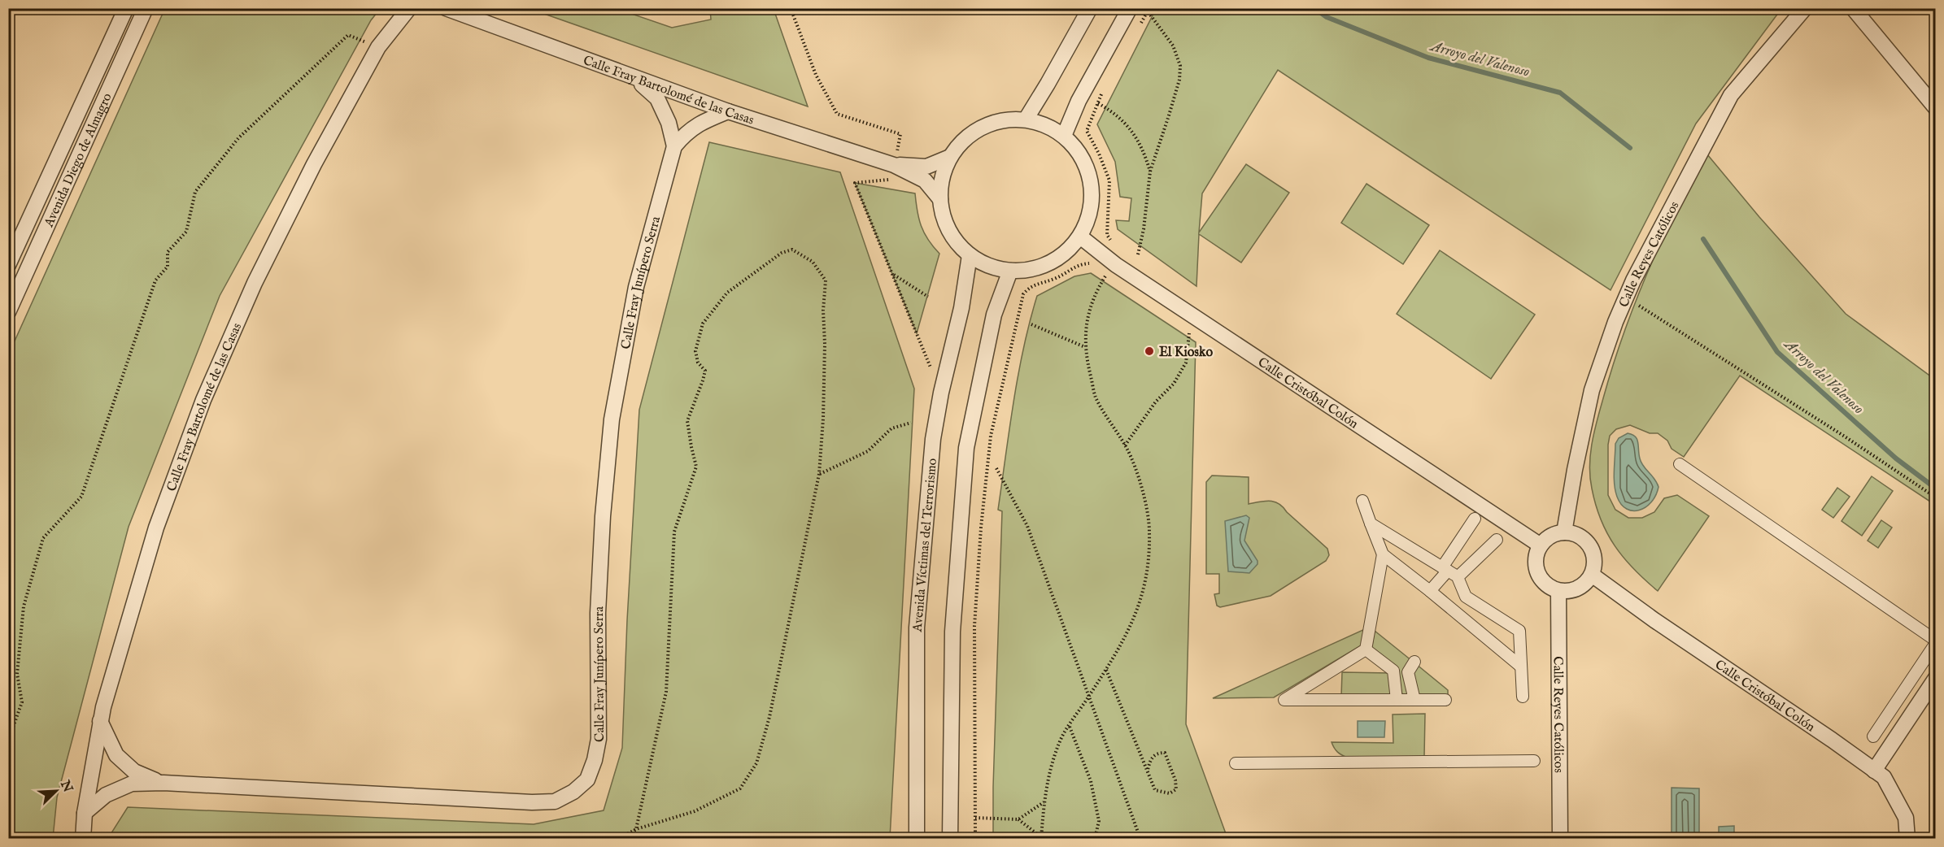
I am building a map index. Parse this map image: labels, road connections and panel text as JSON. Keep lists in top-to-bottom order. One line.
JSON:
{"streets":{"street":["Calle Fray Bartolomé de las Casas","Avenida Diego de Almagro","Calle Reyes Católicos","Calle Fray Junípero Serra","Calle Cristóbal Colón","Avenida Víctimas del Terrorismo"]},"crossings":[["Calle Fray Bartolomé de las Casas","Calle Fray Junípero Serra"],["Calle Fray Bartolomé de las Casas","Calle Cristóbal Colón"],["Calle Fray Bartolomé de las Casas","Avenida Víctimas del Terrorismo"],["Calle Reyes Católicos","Calle Cristóbal Colón"],["Calle Cristóbal Colón","Avenida Víctimas del Terrorismo"]],"water":["Arroyo del Valenoso"],"places":["El Kiosko"],"north":"top right"}
